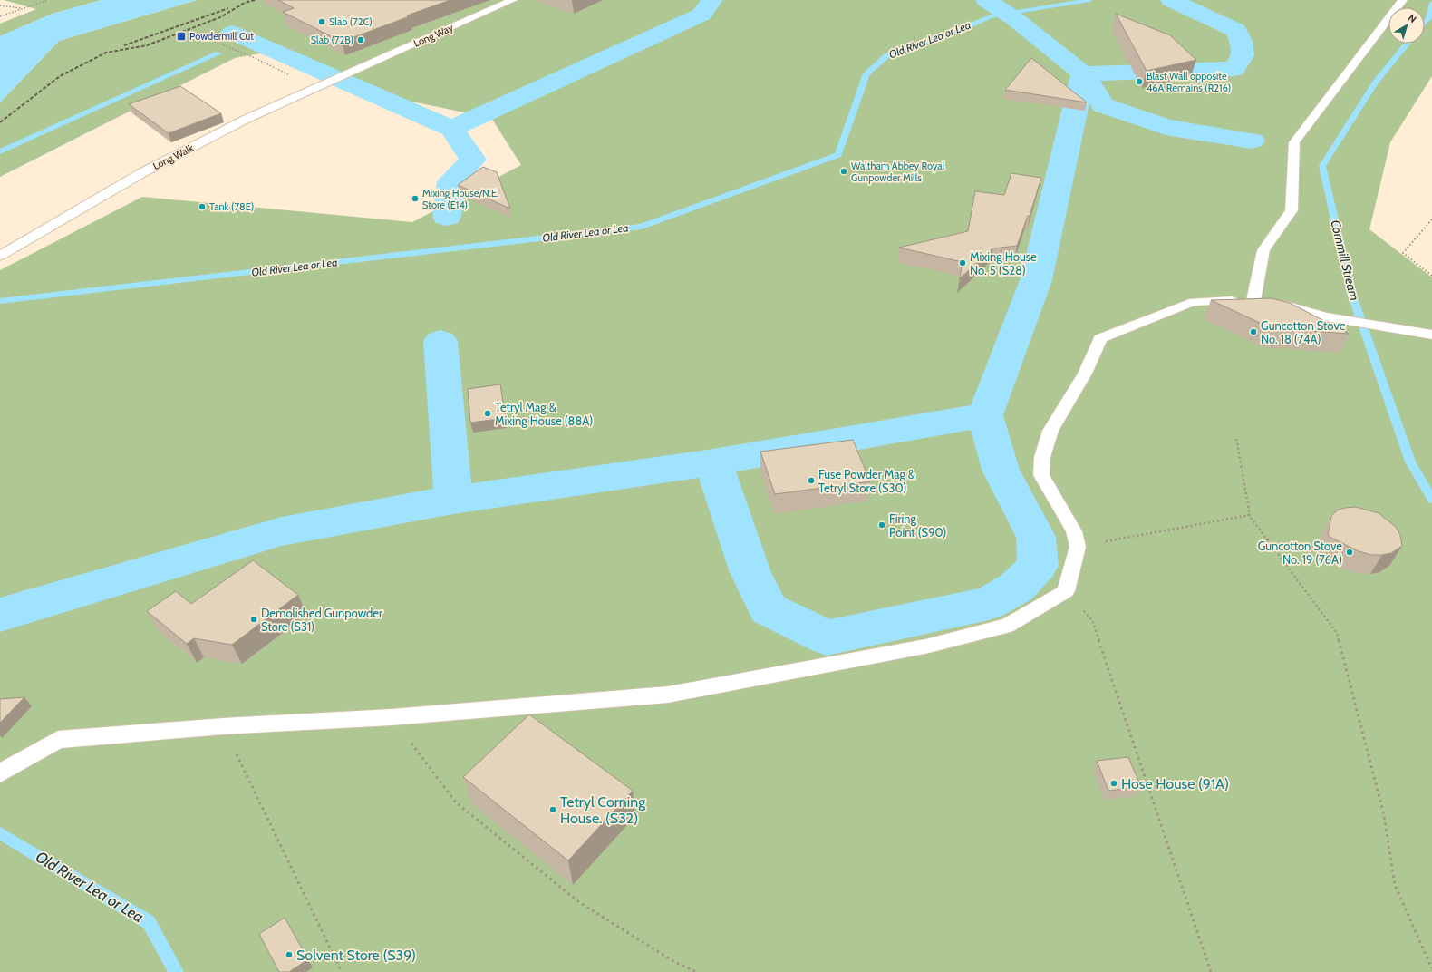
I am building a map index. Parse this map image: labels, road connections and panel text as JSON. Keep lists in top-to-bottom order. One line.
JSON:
{"streets":{"lane":["Long Way","Long Walk"]},"crossings":[["Long Way","Long Walk"]],"water":["Old River Lea or Lea","Cornmill Stream"],"places":{"other":["Slab (72C)","Slab (72B)","Blast Wall opposite 46A Remains (R216)","Waltham Abbey Royal Gunpowder Mills","Mixing House/N.E. Store (E14)","Tank (78E)","Mixing House No. 5 (S28)","Guncotton Stove No. 18 (74A)","Tetryl Mag & Mixing House (88A)","Fuse Powder Mag & Tetryl Store (S30)","Firing Point (S90)","Guncotton Stove No. 19 (76A)","Demolished Gunpowder Store (S31)","Hose House (91A)","Tetryl Corning House. (S32)","Solvent Store (S39)"],"transit":["Powdermill Cut"]},"north":"top right"}
